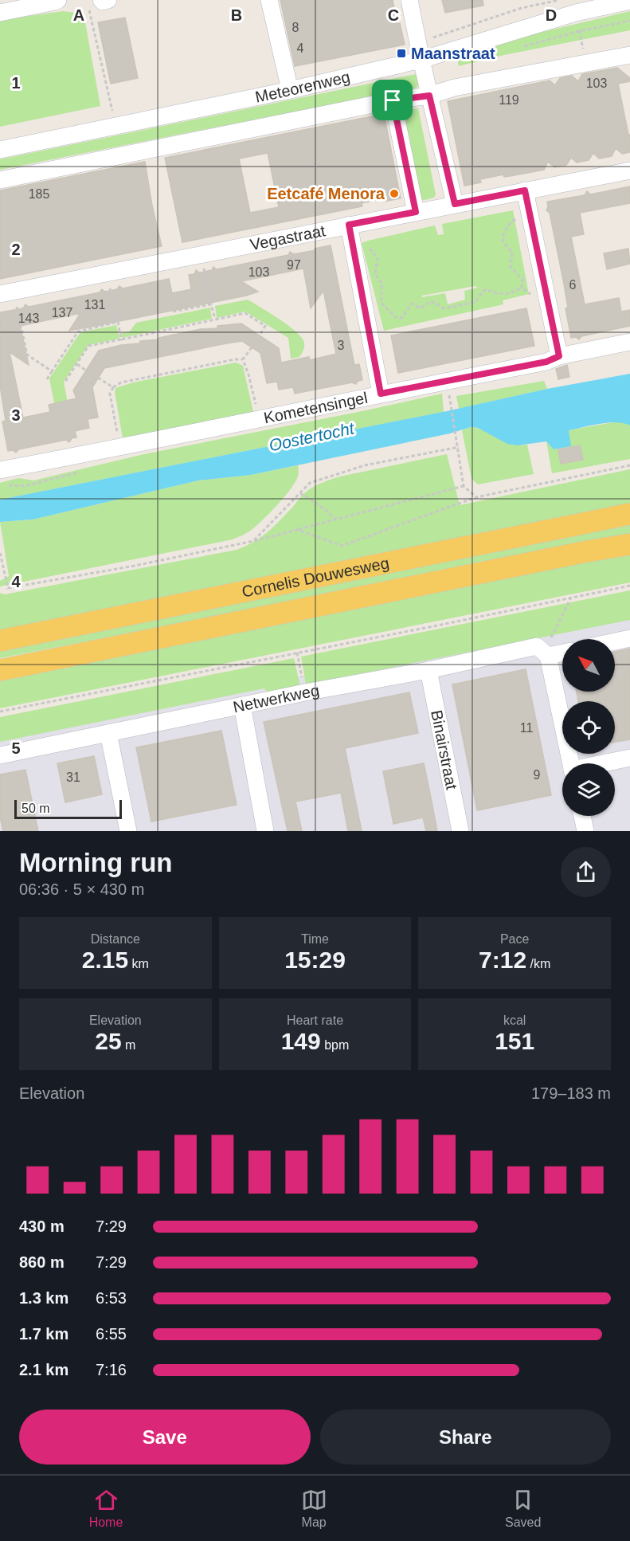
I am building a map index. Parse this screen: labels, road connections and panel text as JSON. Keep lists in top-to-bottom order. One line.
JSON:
{"streets":{"main road":["Cornelis Douwesweg"],"street":["Meteorenweg","Vegastraat","Kometensingel","Netwerkweg","Binairstraat"]},"crossings":[["Netwerkweg","Binairstraat"]],"water":["Oostertocht"],"places":{"transit":["Maanstraat"],"other":["Eetcafé Menora"]},"house_numbers":["8","4","103","119","185","97","103","6","131","137","143","3","11","9","31"],"scale_bar":"50 m","north":"top left","page":{"scale":"50 m","heading":["Morning run","06:36 · 5 × 430 m"],"stats":[["Distance","2.15 km"],["Time","15:29"],["Pace","7:12 /km"],["Elevation","25 m"],["Heart rate","149 bpm"],["kcal","151"]],"chart":["Elevation","179–183 m"],"list":[{"name":"430 m","note":"7:29"},{"name":"860 m","note":"7:29"},{"name":"1.3 km","note":"6:53"},{"name":"1.7 km","note":"6:55"},{"name":"2.1 km","note":"7:16"}],"buttons":["Save","Share"],"tabs":["Home","Map","Saved"]},"grid":{"columns":["A","B","C","D"],"rows":["1","2","3","4","5"]}}
